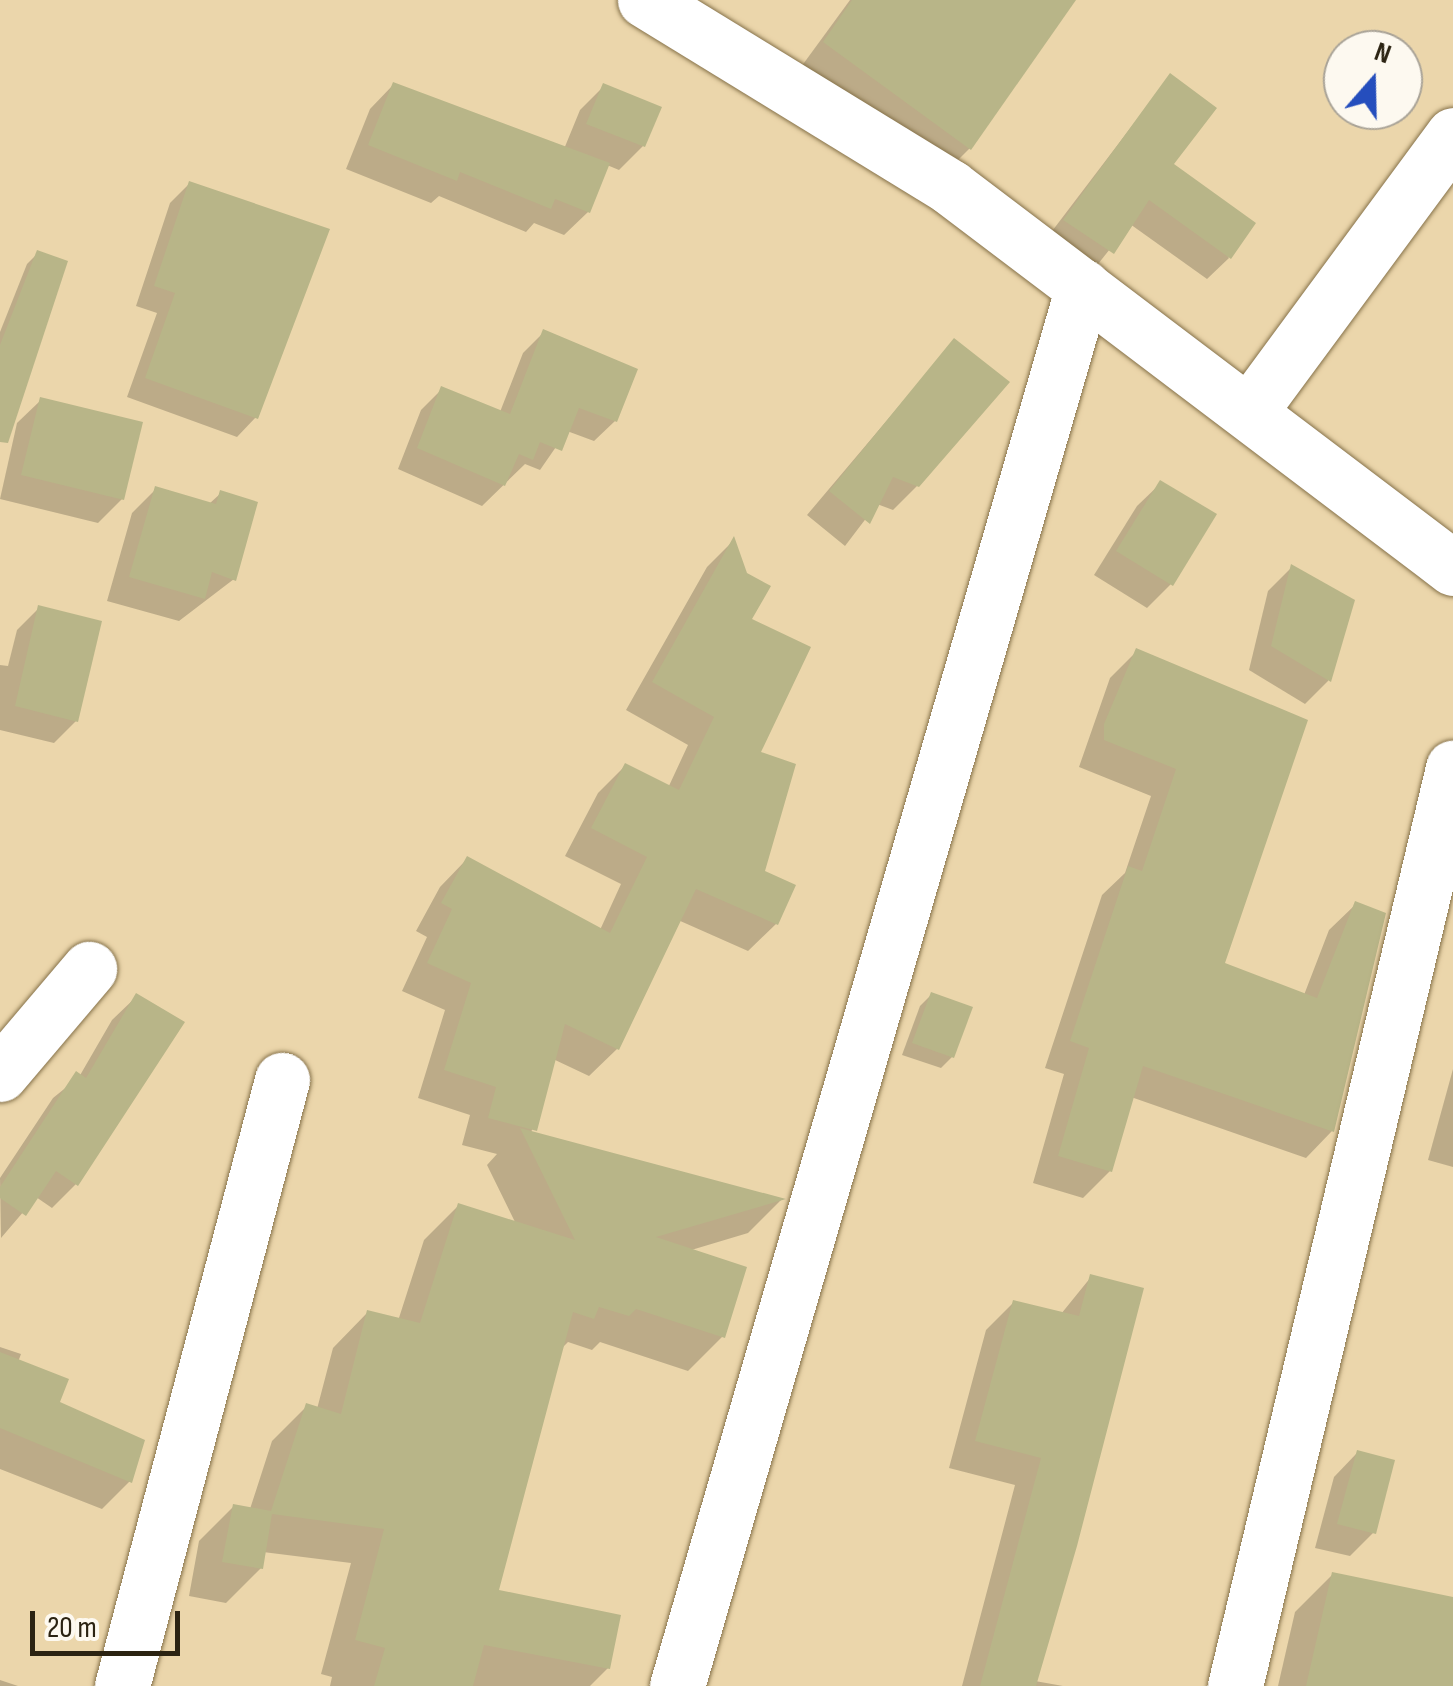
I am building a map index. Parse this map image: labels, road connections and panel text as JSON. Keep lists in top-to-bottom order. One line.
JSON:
{"scale_bar":"20 m","north":"top"}
